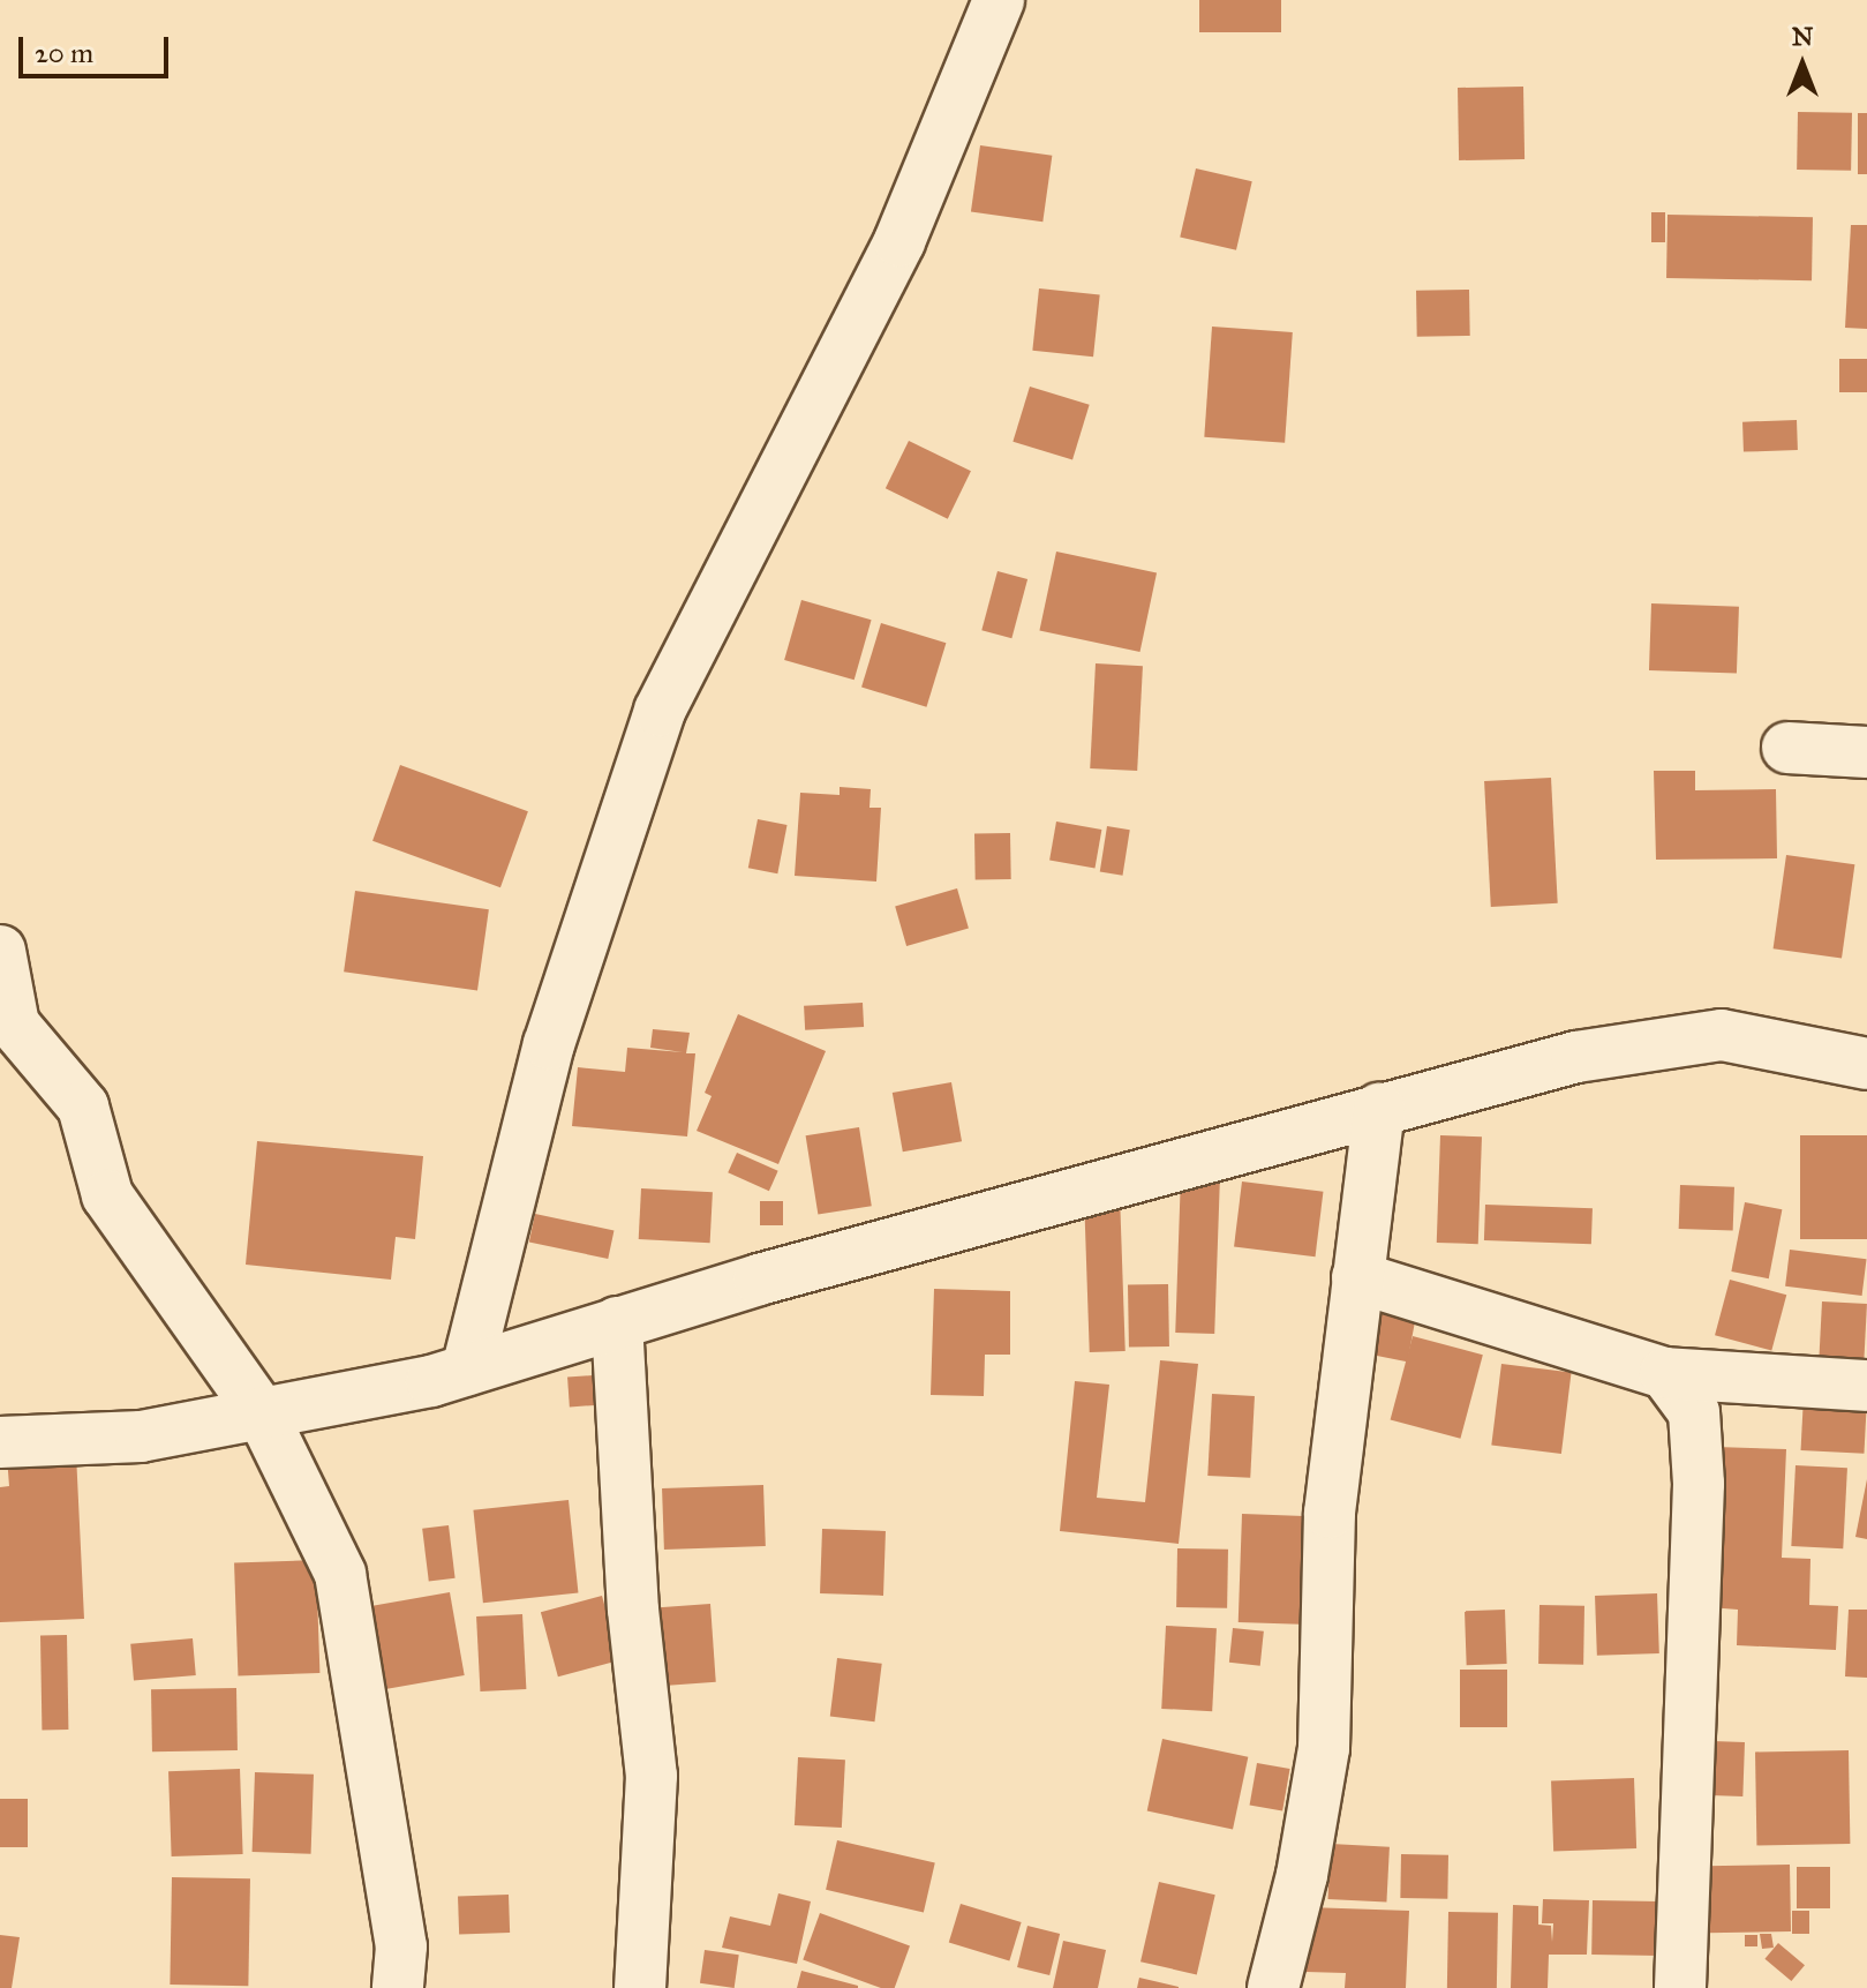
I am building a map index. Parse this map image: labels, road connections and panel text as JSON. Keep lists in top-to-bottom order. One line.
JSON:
{"scale_bar":"20 m","north":"top"}
